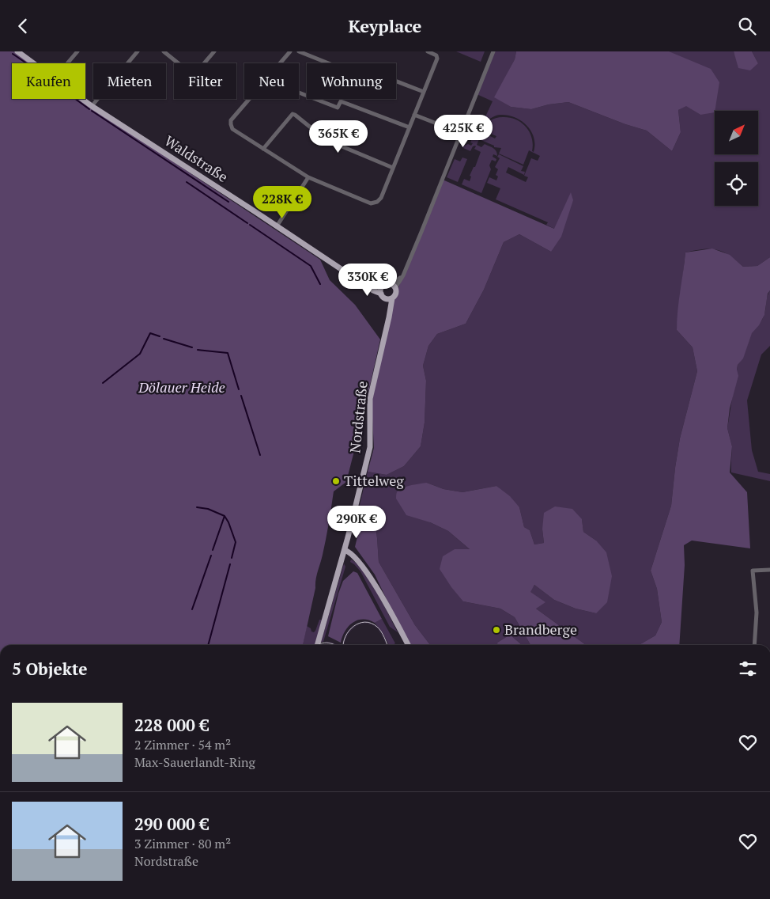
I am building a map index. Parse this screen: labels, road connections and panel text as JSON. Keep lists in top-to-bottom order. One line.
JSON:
{"streets":{"main road":["Waldstraße","Nordstraße"]},"parks":["Dölauer Heide"],"places":["Tittelweg","Brandberge"],"north":"top right","page":{"header":"Keyplace","chip":["Kaufen","Mieten","Filter","Neu","Wohnung"],"price":["425K €","365K €","228K €","330K €","290K €"],"heading":"5 Objekte","list":[{"name":"228 000 €","note":"2 Zimmer · 54 m² · Max-Sauerlandt-Ring"},{"name":"290 000 €","note":"3 Zimmer · 80 m² · Nordstraße"}]}}
